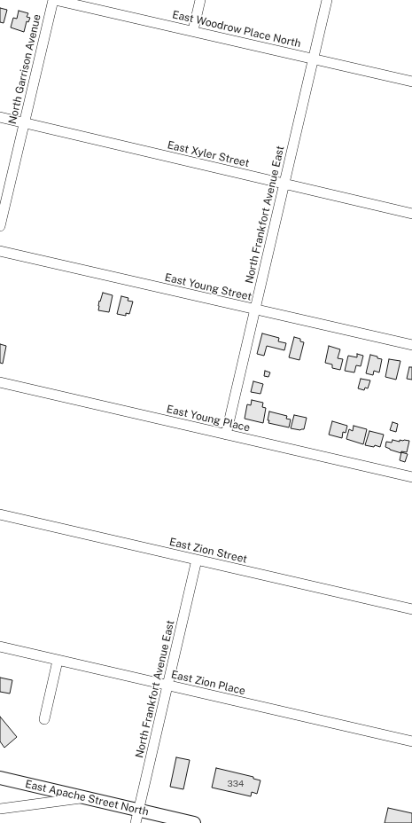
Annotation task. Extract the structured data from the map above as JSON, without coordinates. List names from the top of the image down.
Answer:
{
  "streets": {
    "main road": ["East Apache Street North"],
    "street": [
      "East Woodrow Place North",
      "North Garrison Avenue",
      "East Xyler Street",
      "North Frankfort Avenue East",
      "East Young Street",
      "East Young Place",
      "East Zion Street",
      "East Zion Place"
    ]
  },
  "crossings": [
    ["East Woodrow Place North", "North Garrison Avenue"],
    ["East Woodrow Place North", "North Frankfort Avenue East"],
    ["North Garrison Avenue", "East Xyler Street"],
    ["East Xyler Street", "North Frankfort Avenue East"],
    ["North Frankfort Avenue East", "East Young Street"],
    ["North Frankfort Avenue East", "East Young Place"],
    ["North Frankfort Avenue East", "East Zion Street"],
    ["North Frankfort Avenue East", "East Zion Place"],
    ["North Frankfort Avenue East", "East Apache Street North"]
  ],
  "house_numbers": ["334"]
}
